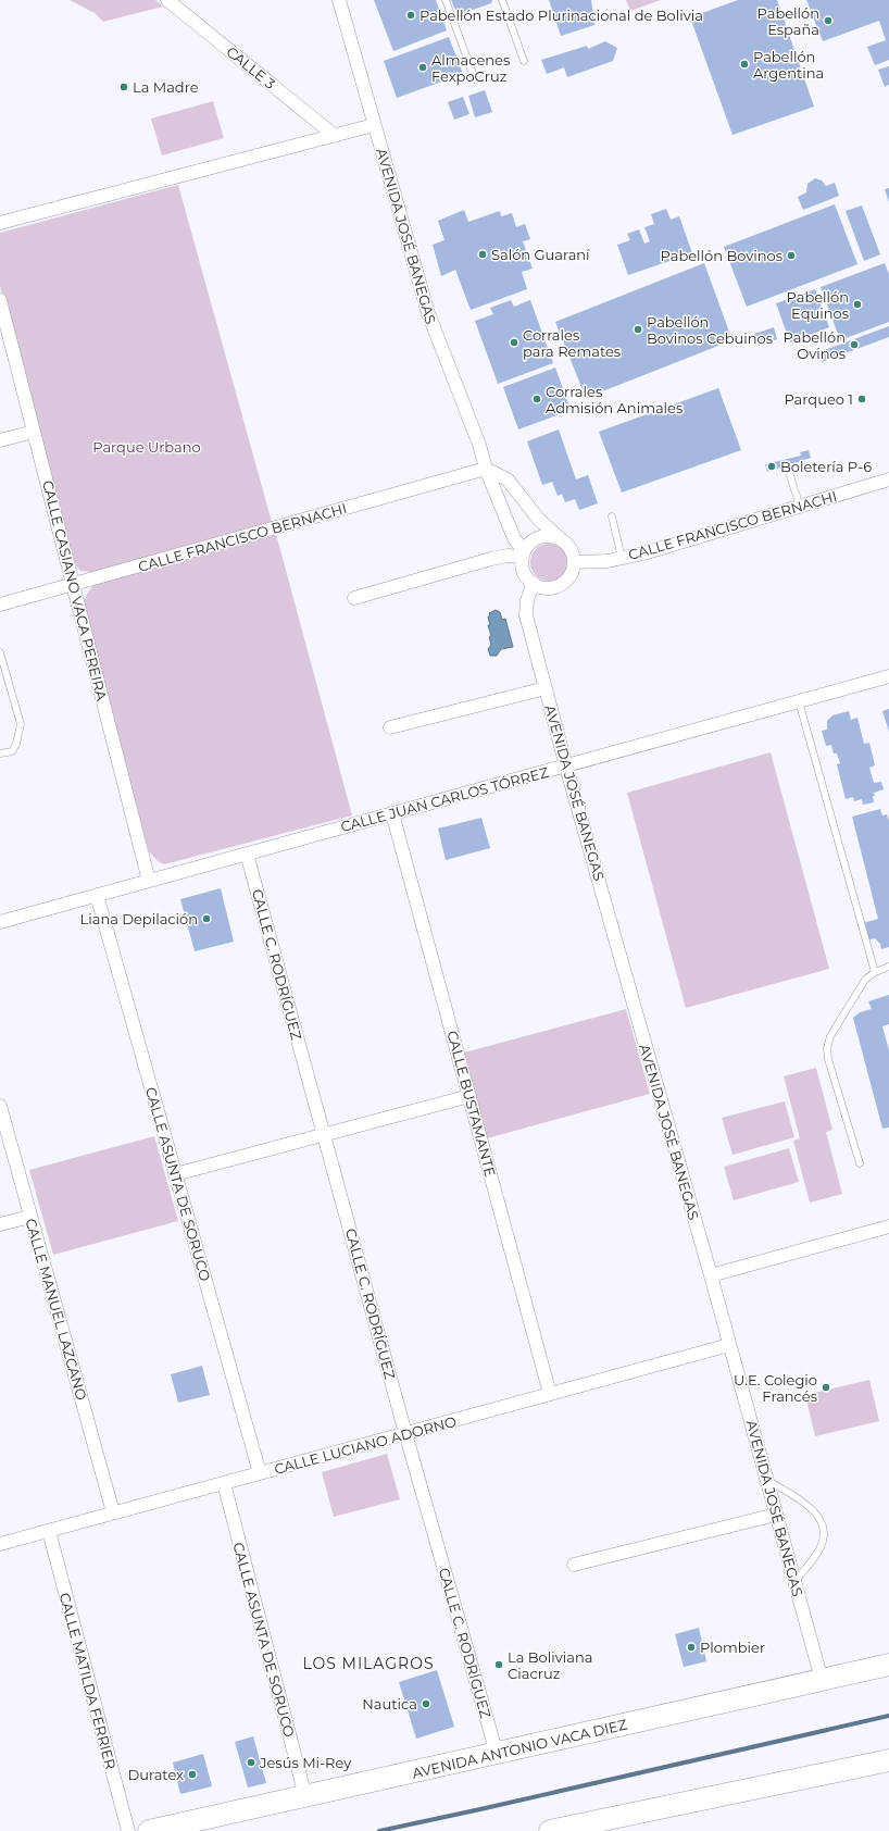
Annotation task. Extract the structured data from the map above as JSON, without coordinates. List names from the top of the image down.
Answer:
{
  "streets": {
    "highway": ["AVENIDA ANTONIO VACA DIEZ"],
    "street": [
      "CALLE 3",
      "AVENIDA JOSÉ BANEGAS",
      "CALLE FRANCISCO BERNACHI",
      "CALLE CASIANO VACA PEREIRA",
      "CALLE JUAN CARLOS TÓRREZ",
      "CALLE C. RODRÍGUEZ",
      "CALLE BUSTAMANTE",
      "CALLE ASUNTA DE SORUCO",
      "CALLE MANUEL LAZCANO",
      "CALLE LUCIANO ADORNO",
      "CALLE MATILDA FERRIER"
    ]
  },
  "crossings": [
    ["AVENIDA JOSÉ BANEGAS", "CALLE FRANCISCO BERNACHI"],
    ["AVENIDA JOSÉ BANEGAS", "CALLE JUAN CARLOS TÓRREZ"],
    ["AVENIDA JOSÉ BANEGAS", "CALLE LUCIANO ADORNO"],
    ["AVENIDA JOSÉ BANEGAS", "AVENIDA ANTONIO VACA DIEZ"],
    ["CALLE FRANCISCO BERNACHI", "CALLE CASIANO VACA PEREIRA"],
    ["CALLE CASIANO VACA PEREIRA", "CALLE JUAN CARLOS TÓRREZ"],
    ["CALLE JUAN CARLOS TÓRREZ", "CALLE C. RODRÍGUEZ"],
    ["CALLE JUAN CARLOS TÓRREZ", "CALLE BUSTAMANTE"],
    ["CALLE JUAN CARLOS TÓRREZ", "CALLE ASUNTA DE SORUCO"],
    ["CALLE C. RODRÍGUEZ", "CALLE LUCIANO ADORNO"],
    ["CALLE C. RODRÍGUEZ", "AVENIDA ANTONIO VACA DIEZ"],
    ["CALLE BUSTAMANTE", "CALLE LUCIANO ADORNO"],
    ["CALLE ASUNTA DE SORUCO", "CALLE LUCIANO ADORNO"],
    ["CALLE ASUNTA DE SORUCO", "AVENIDA ANTONIO VACA DIEZ"],
    ["CALLE MANUEL LAZCANO", "CALLE LUCIANO ADORNO"],
    ["CALLE LUCIANO ADORNO", "CALLE MATILDA FERRIER"]
  ],
  "districts": ["LOS MILAGROS"],
  "parks": ["Parque Urbano"],
  "places": [
    "Pabellón Estado Plurinacional de Bolivia",
    "Pabellón España",
    "Pabellón Argentina",
    "Almacenes FexpoCruz",
    "La Madre",
    "Salón Guaraní",
    "Pabellón Bovinos",
    "Pabellón Equinos",
    "Pabellón Bovinos Cebuinos",
    "Corrales para Remates",
    "Pabellón Ovinos",
    "Corrales Admisión Animales",
    "Parqueo 1",
    "Boletería P-6",
    "Liana Depilación",
    "U.E. Colegio Francés",
    "Plombier",
    "La Boliviana Ciacruz",
    "Nautica",
    "Jesús Mi-Rey",
    "Duratex"
  ]
}
